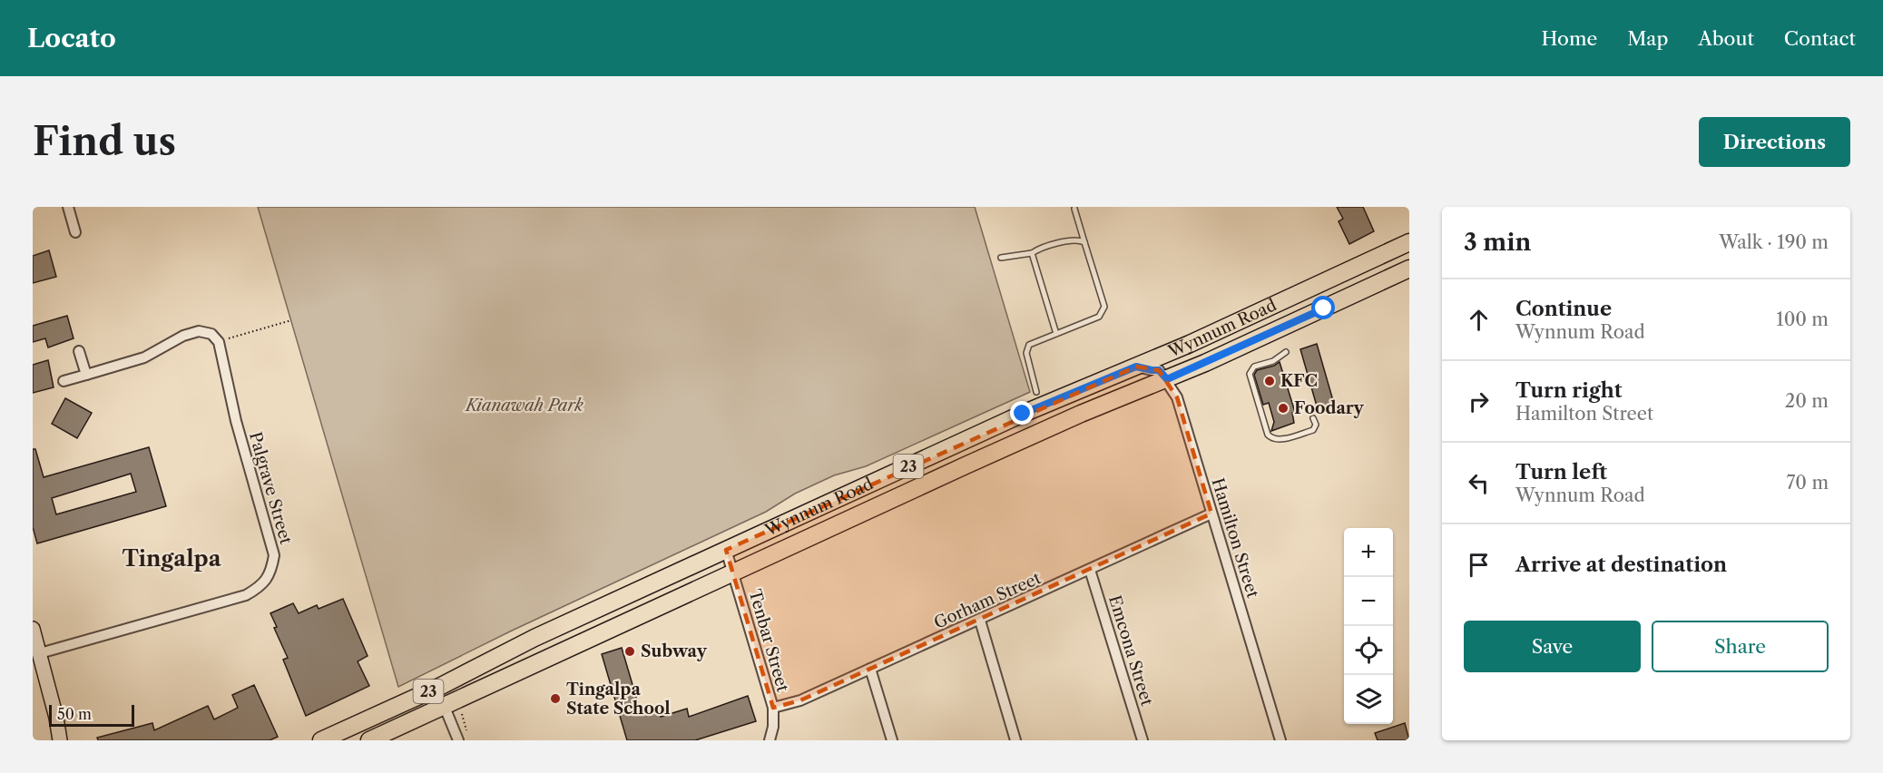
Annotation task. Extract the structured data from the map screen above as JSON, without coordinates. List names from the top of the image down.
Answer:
{
  "streets": {
    "main road": ["Wynnum Road", "23"],
    "street": [
      "Palgrave Street",
      "Hamilton Street",
      "Gorham Street",
      "Tenbar Street",
      "Emcona Street"
    ]
  },
  "crossings": [
    ["Wynnum Road", "Hamilton Street"],
    ["Wynnum Road", "Tenbar Street"],
    ["Hamilton Street", "Gorham Street"],
    ["Gorham Street", "Tenbar Street"],
    ["Gorham Street", "Emcona Street"]
  ],
  "districts": ["Tingalpa"],
  "parks": ["Kianawah Park"],
  "places": [
    "KFC",
    "Foodary",
    "Subway",
    "Tingalpa State School"
  ],
  "scale_bar": "50 m",
  "page": {
    "header": "Locato",
    "nav": [
      "Home",
      "Map",
      "About",
      "Contact"
    ],
    "buttons": [
      "Directions",
      ["Save", "Share"]
    ],
    "title": "Find us",
    "heading": ["3 min", "Walk · 190 m"],
    "list": [
      ["Continue", "Wynnum Road", "100 m"],
      ["Turn right", "Hamilton Street", "20 m"],
      ["Turn left", "Wynnum Road", "70 m"],
      "Arrive at destination"
    ],
    "map_buttons": ["+", "−"],
    "scale": "50 m"
  }
}
